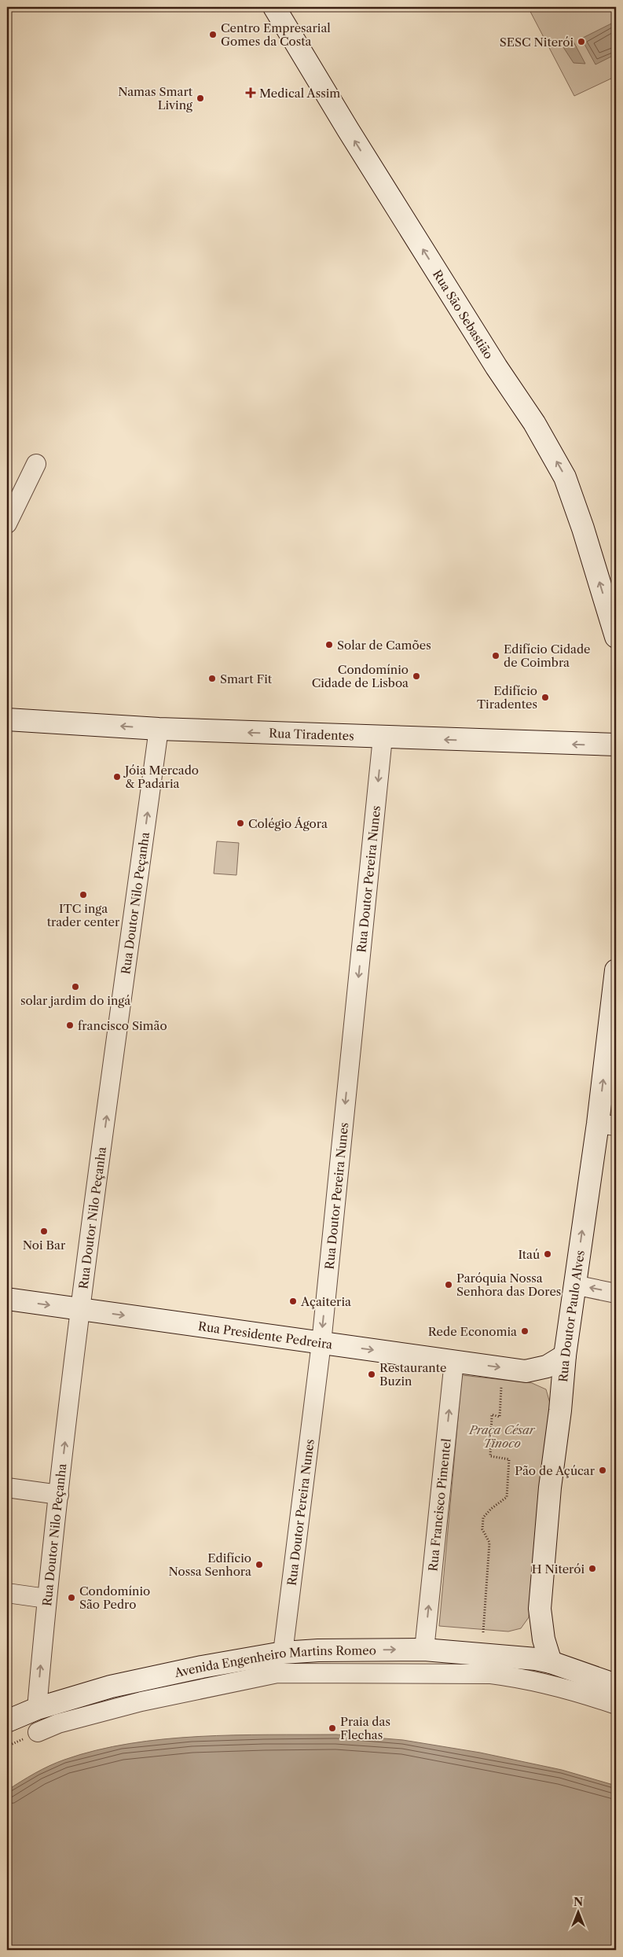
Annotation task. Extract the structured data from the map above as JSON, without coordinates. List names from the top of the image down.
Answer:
{
  "streets": {
    "main road": [
      "Rua São Sebastião",
      "Rua Tiradentes",
      "Rua Doutor Paulo Alves",
      "Rua Presidente Pedreira",
      "Avenida Engenheiro Martins Romeo"
    ],
    "street": ["Rua Doutor Pereira Nunes", "Rua Doutor Nilo Peçanha", "Rua Francisco Pimentel"]
  },
  "crossings": [
    ["Rua Tiradentes", "Rua Doutor Pereira Nunes"],
    ["Rua Tiradentes", "Rua Doutor Nilo Peçanha"],
    ["Rua Doutor Pereira Nunes", "Rua Presidente Pedreira"],
    ["Rua Doutor Pereira Nunes", "Avenida Engenheiro Martins Romeo"],
    ["Rua Doutor Nilo Peçanha", "Rua Presidente Pedreira"],
    ["Rua Doutor Nilo Peçanha", "Avenida Engenheiro Martins Romeo"],
    ["Rua Doutor Paulo Alves", "Rua Presidente Pedreira"],
    ["Rua Doutor Paulo Alves", "Avenida Engenheiro Martins Romeo"],
    ["Rua Presidente Pedreira", "Rua Francisco Pimentel"],
    ["Rua Francisco Pimentel", "Avenida Engenheiro Martins Romeo"]
  ],
  "one_way": [
    "Rua São Sebastião",
    "Rua Tiradentes",
    "Rua Doutor Pereira Nunes",
    "Rua Doutor Nilo Peçanha",
    "Rua Doutor Paulo Alves",
    "Rua Presidente Pedreira",
    "Rua Francisco Pimentel"
  ],
  "parks": ["Praça César Tinoco"],
  "places": {
    "other": [
      "Centro Empresarial Gomes da Costa",
      "SESC Niterói",
      "Namas Smart Living",
      "Solar de Camões",
      "Edifício Cidade de Coimbra",
      "Condomínio Cidade de Lisboa",
      "Smart Fit",
      "Edifício Tiradentes",
      "Jóia Mercado & Padaria",
      "Colégio Ágora",
      "ITC inga trader center",
      "solar jardim do ingá",
      "francisco Simão",
      "Noi Bar",
      "Itaú",
      "Paróquia Nossa Senhora das Dores",
      "Açaiteria",
      "Rede Economia",
      "Restaurante Buzin",
      "Pão de Açúcar",
      "Edifício Nossa Senhora",
      "H Niterói",
      "Condomínio São Pedro",
      "Praia das Flechas"
    ],
    "health": ["Medical Assim"]
  },
  "north": "top"
}
